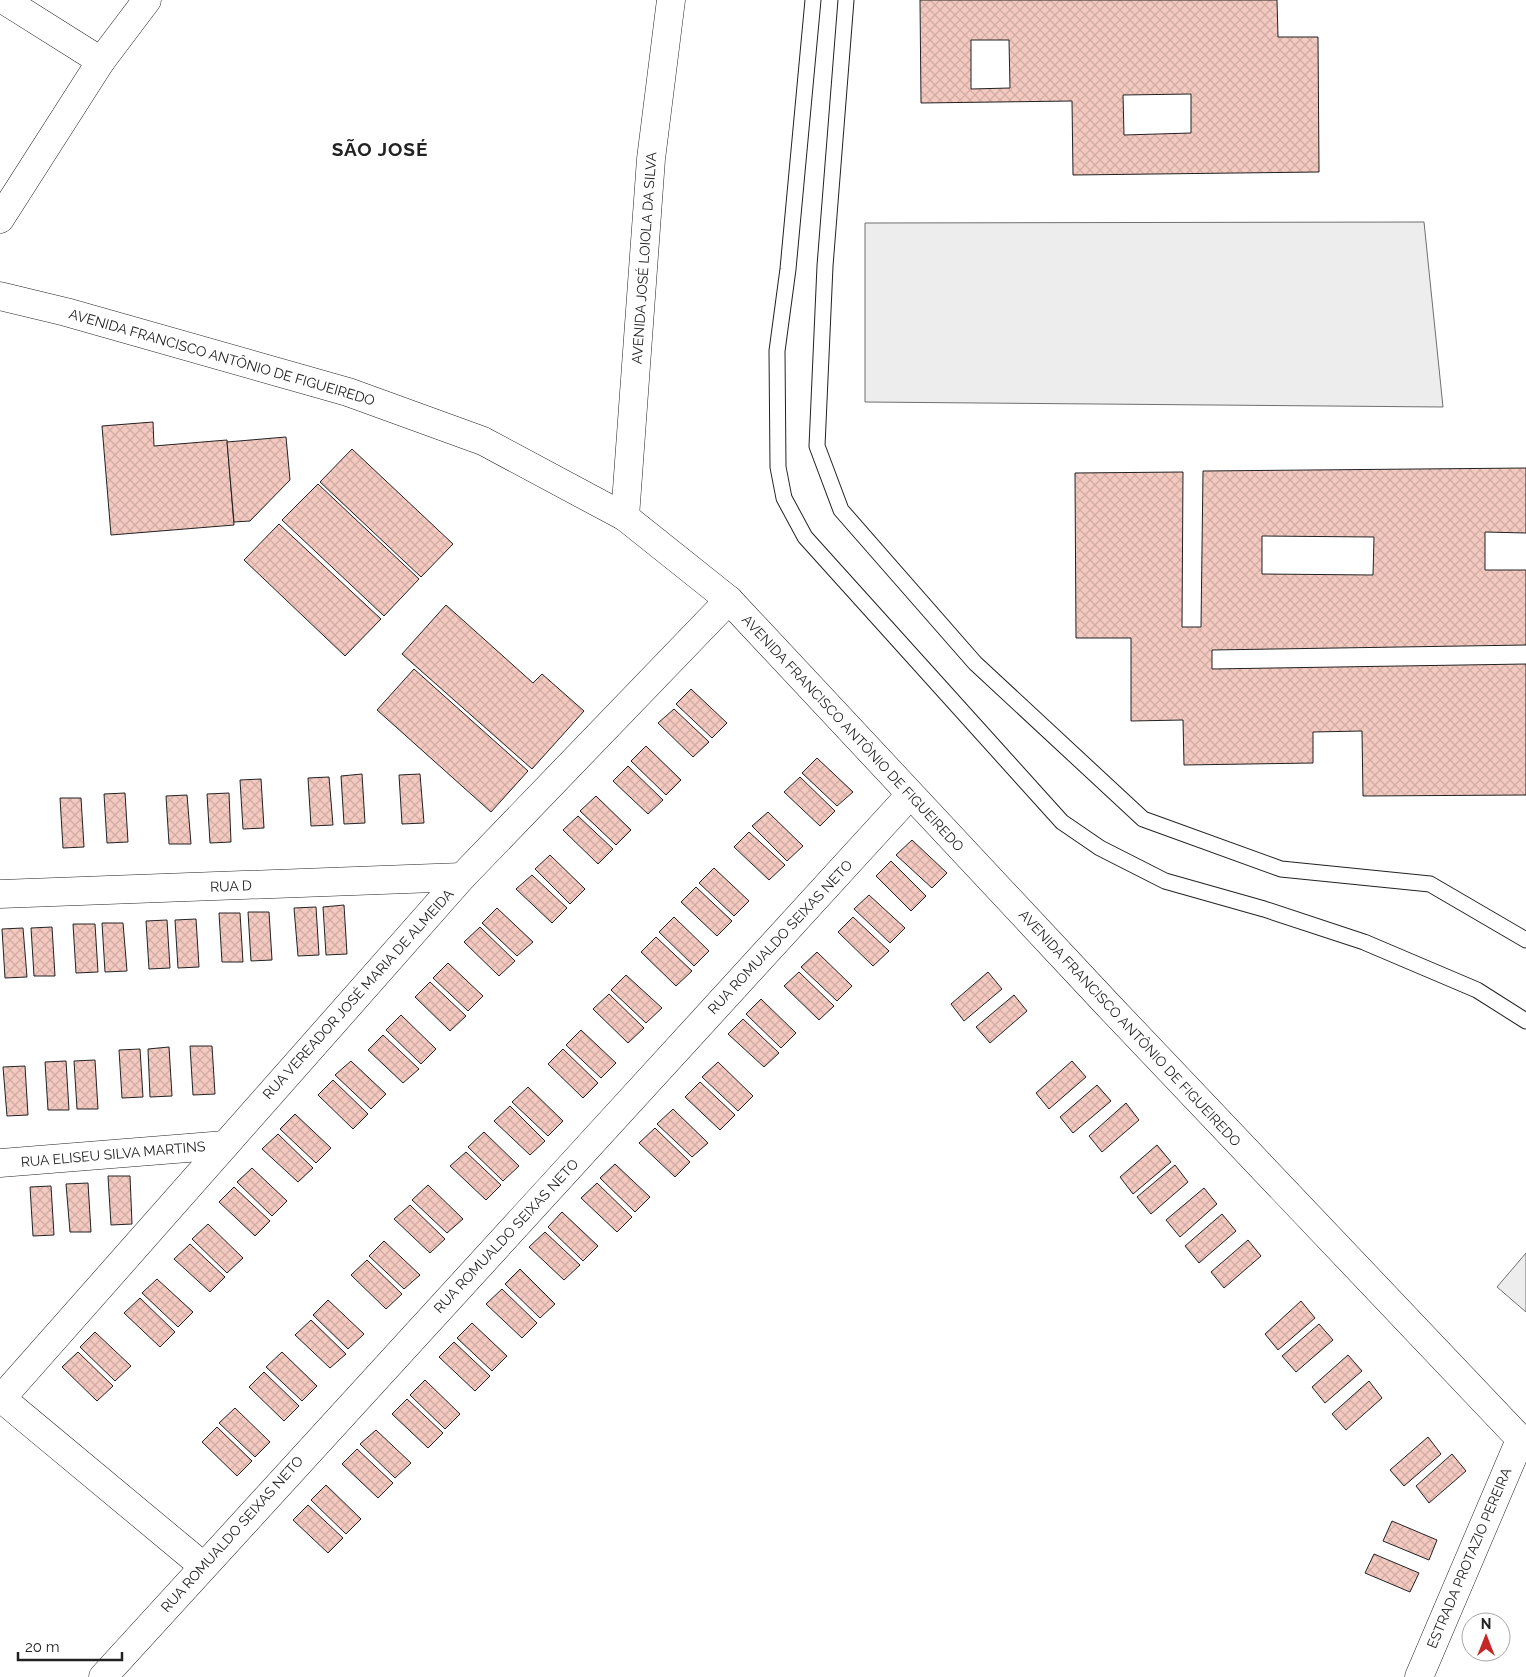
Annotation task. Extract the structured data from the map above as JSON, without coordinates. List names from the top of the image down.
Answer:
{
  "streets": {
    "street": [
      "AVENIDA JOSÉ LOIOLA DA SILVA",
      "AVENIDA FRANCISCO ANTÔNIO DE FIGUEIREDO",
      "RUA D",
      "RUA ROMUALDO SEIXAS NETO",
      "RUA VEREADOR JOSÉ MARIA DE ALMEIDA",
      "RUA ELISEU SILVA MARTINS",
      "ESTRADA PROTAZIO PEREIRA"
    ]
  },
  "crossings": [
    ["AVENIDA JOSÉ LOIOLA DA SILVA", "AVENIDA FRANCISCO ANTÔNIO DE FIGUEIREDO"],
    ["AVENIDA FRANCISCO ANTÔNIO DE FIGUEIREDO", "RUA ROMUALDO SEIXAS NETO"],
    ["AVENIDA FRANCISCO ANTÔNIO DE FIGUEIREDO", "RUA VEREADOR JOSÉ MARIA DE ALMEIDA"],
    ["AVENIDA FRANCISCO ANTÔNIO DE FIGUEIREDO", "ESTRADA PROTAZIO PEREIRA"],
    ["RUA D", "RUA VEREADOR JOSÉ MARIA DE ALMEIDA"],
    ["RUA VEREADOR JOSÉ MARIA DE ALMEIDA", "RUA ELISEU SILVA MARTINS"]
  ],
  "districts": ["SÃO JOSÉ"],
  "scale_bar": "20 m",
  "north": "top"
}
